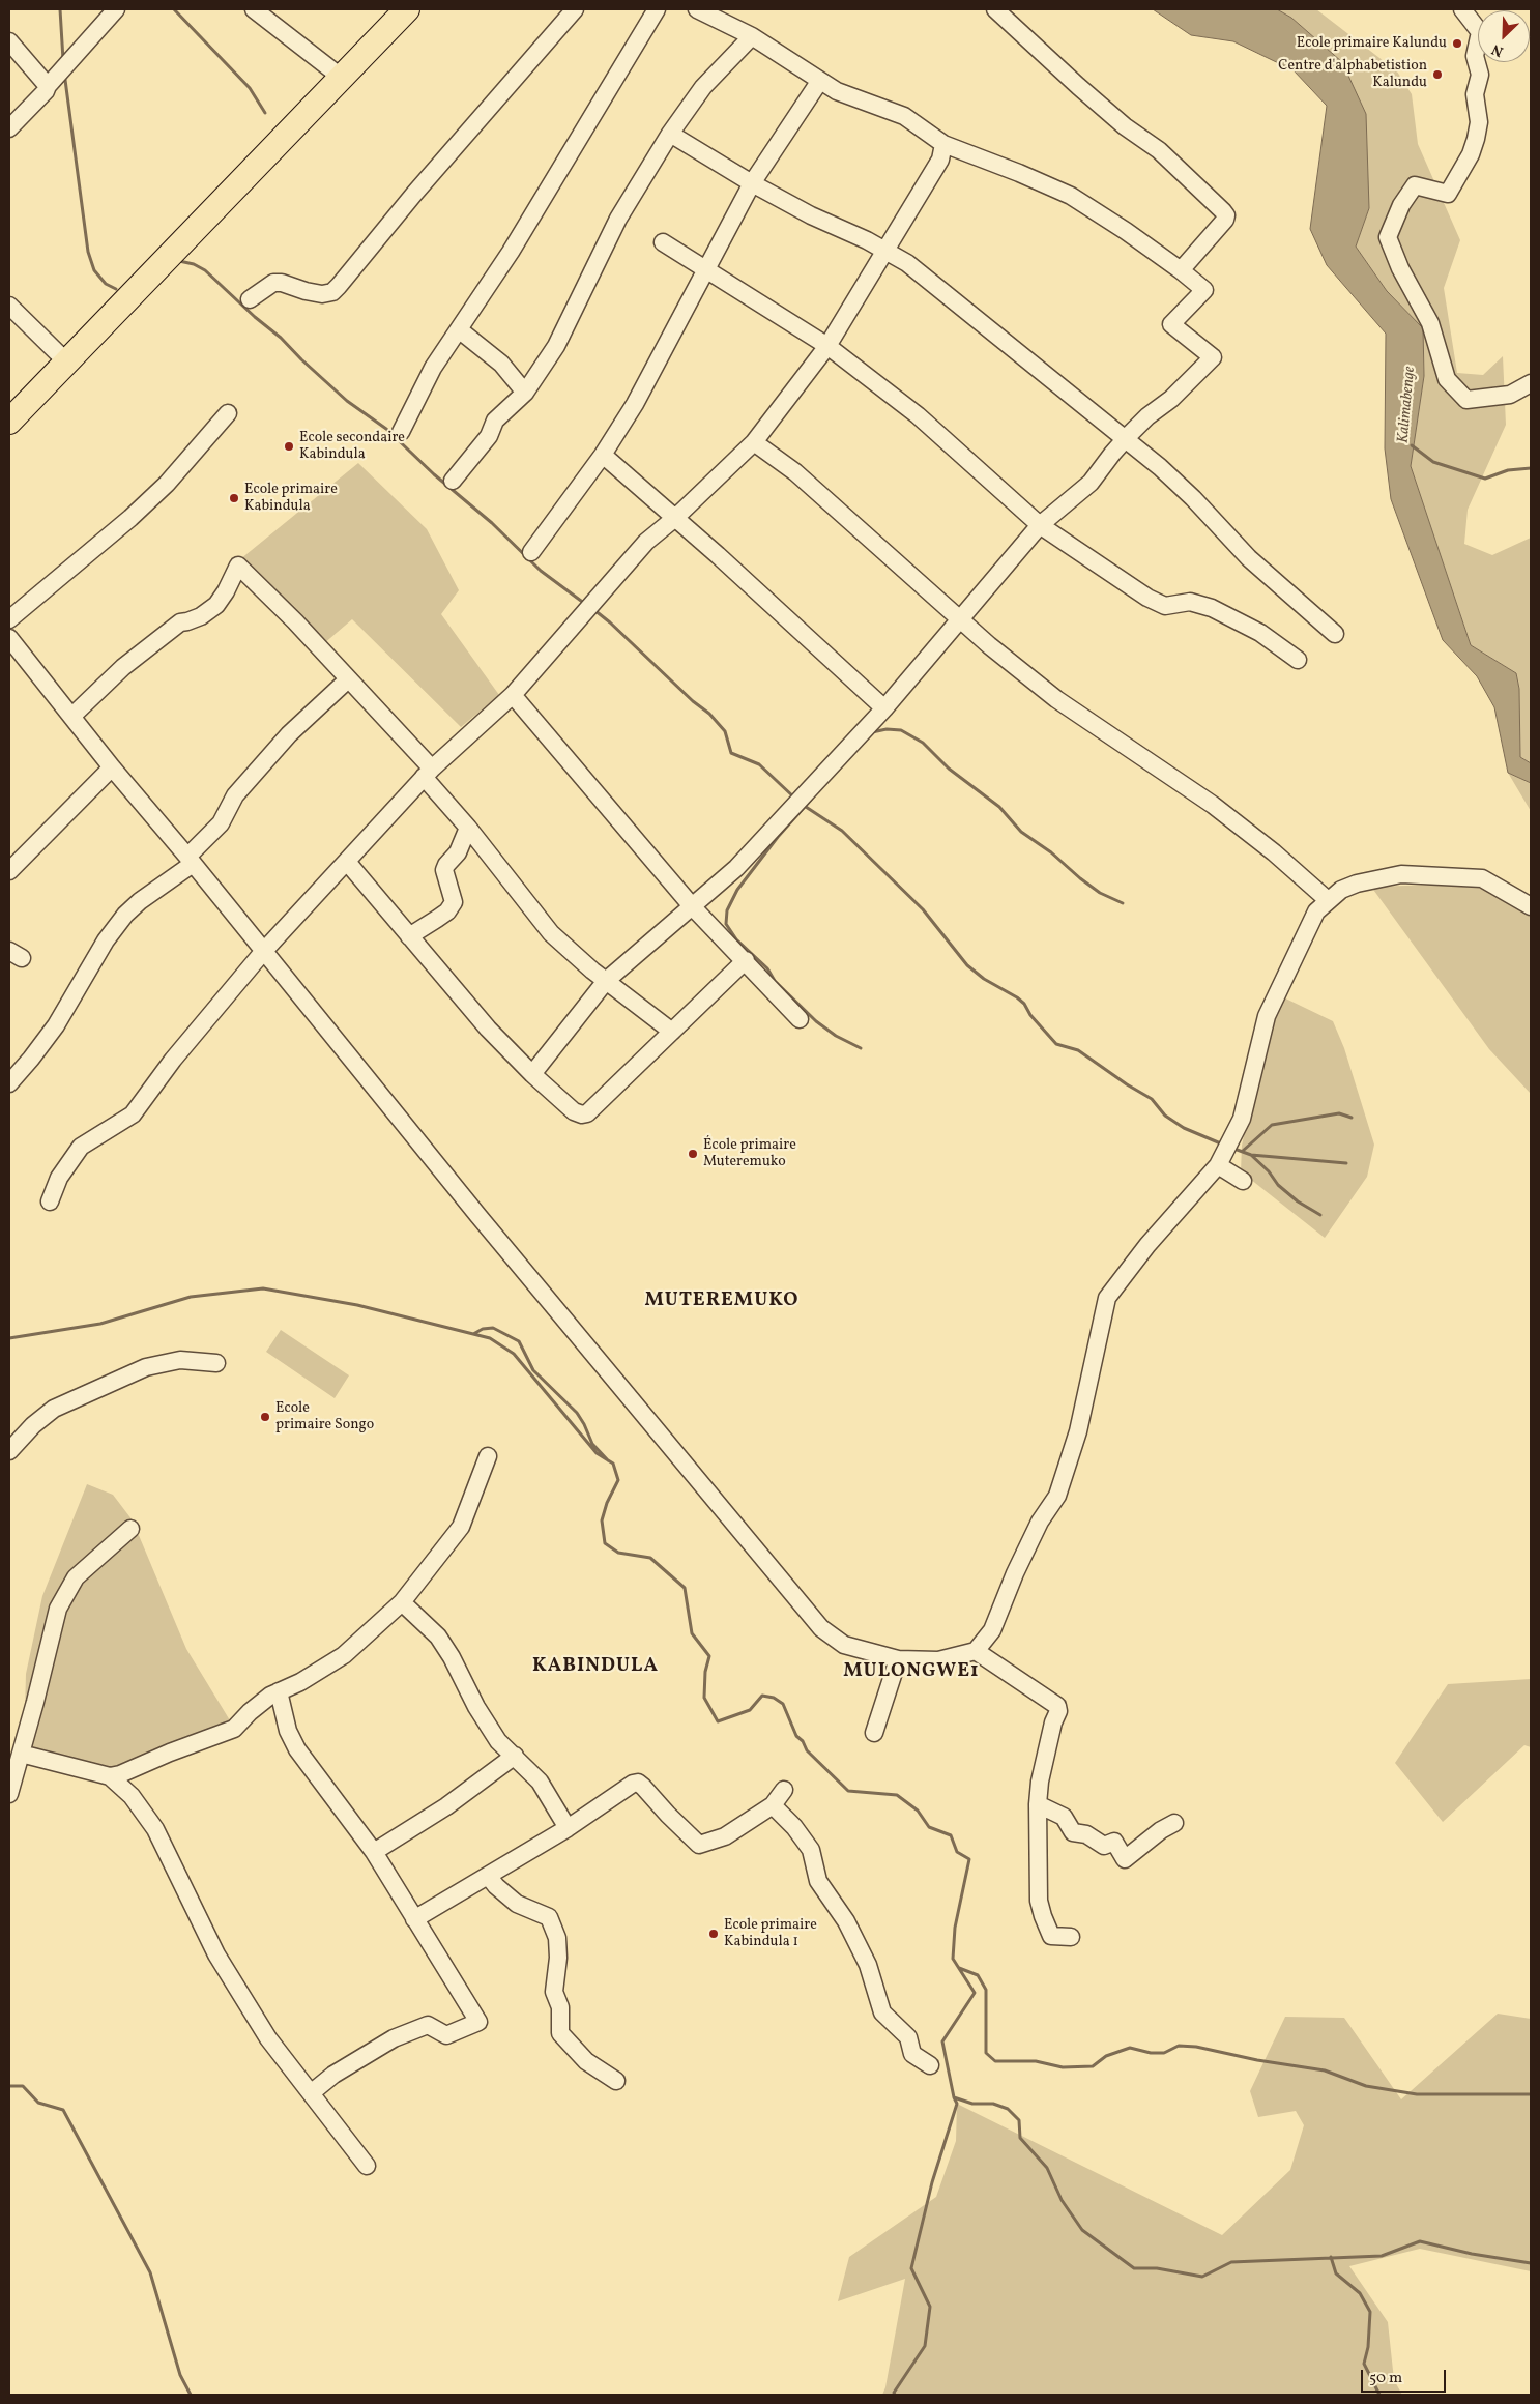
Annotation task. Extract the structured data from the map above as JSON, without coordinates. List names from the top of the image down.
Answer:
{
  "districts": ["MUTEREMUKO", "KABINDULA", "MULONGWE1"],
  "water": ["Kalimabenge"],
  "places": [
    "Ecole primaire Kalundu",
    "Centre d'alphabetistion Kalundu",
    "Ecole secondaire Kabindula",
    "Ecole primaire Kabindula",
    "École primaire Muteremuko",
    "Ecole primaire Songo",
    "Ecole primaire Kabindula 1"
  ],
  "scale_bar": "50 m",
  "north": "bottom left"
}
